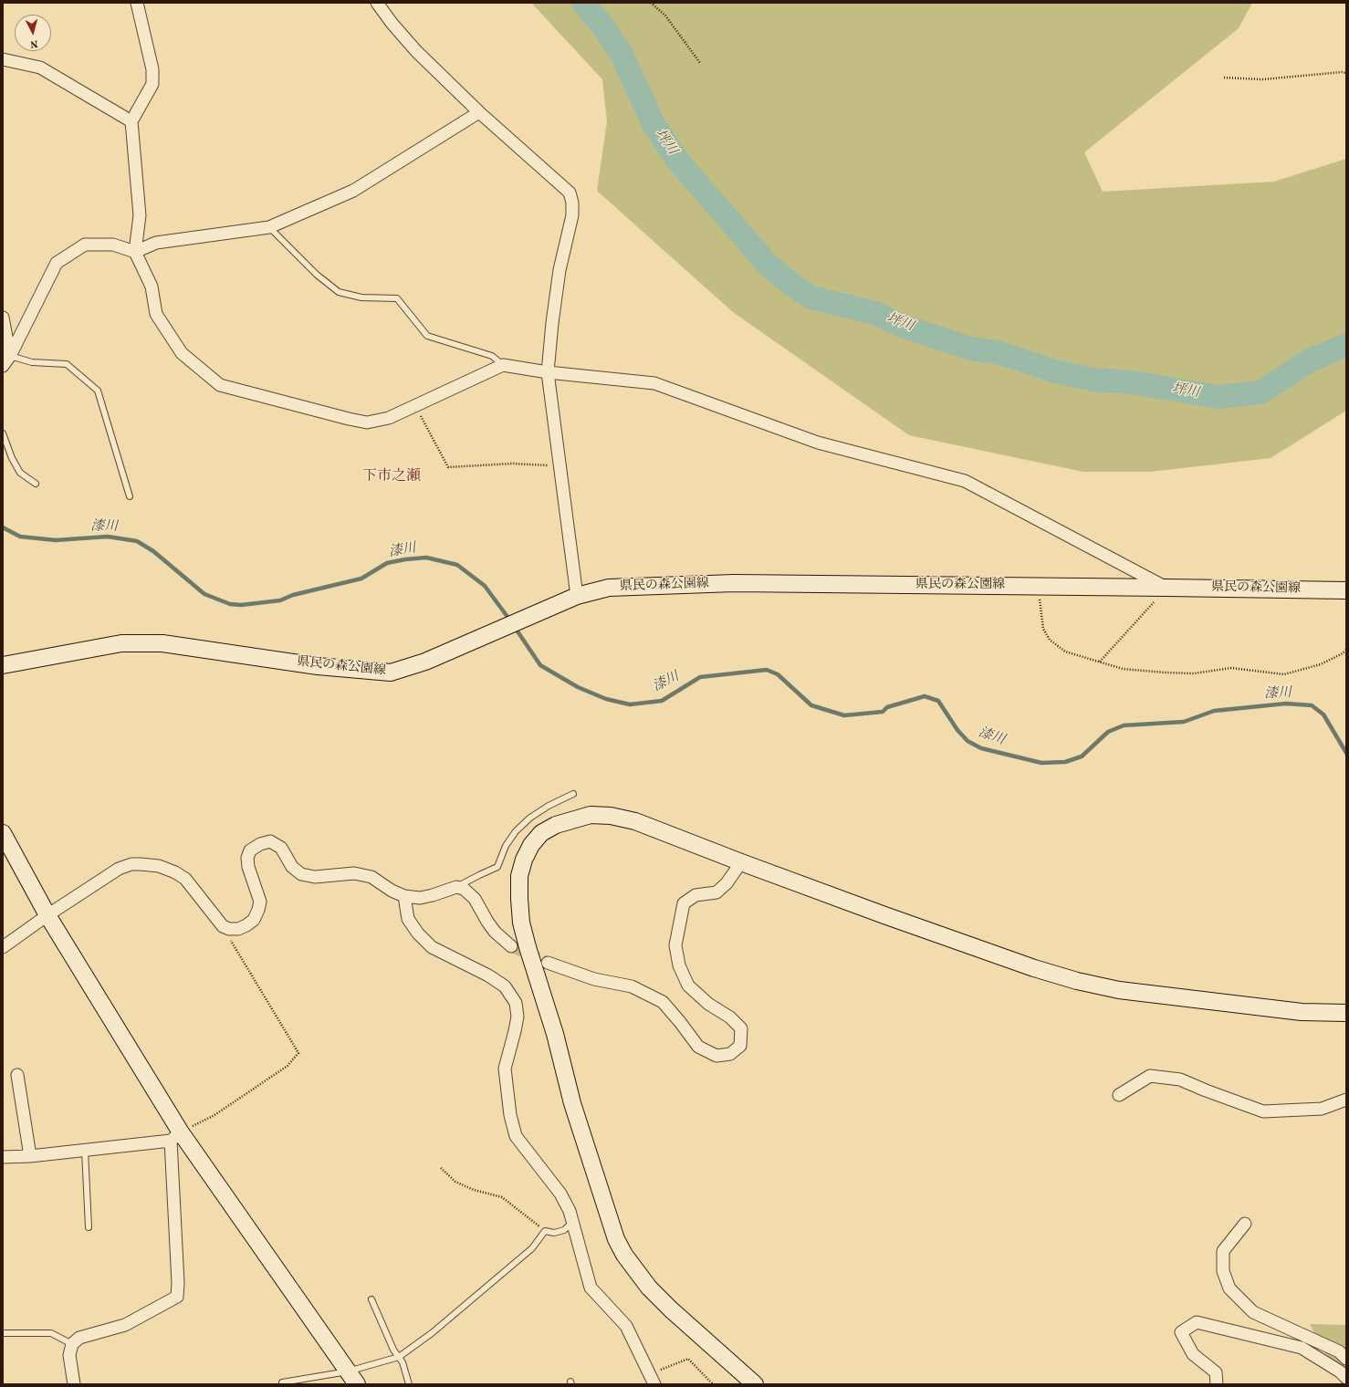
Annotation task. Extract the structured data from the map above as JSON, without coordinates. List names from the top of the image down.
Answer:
{
  "streets": {
    "street": ["県民の森公園線"]
  },
  "districts": ["下市之瀬"],
  "water": ["坪川", "漆川"],
  "north": "bottom"
}
